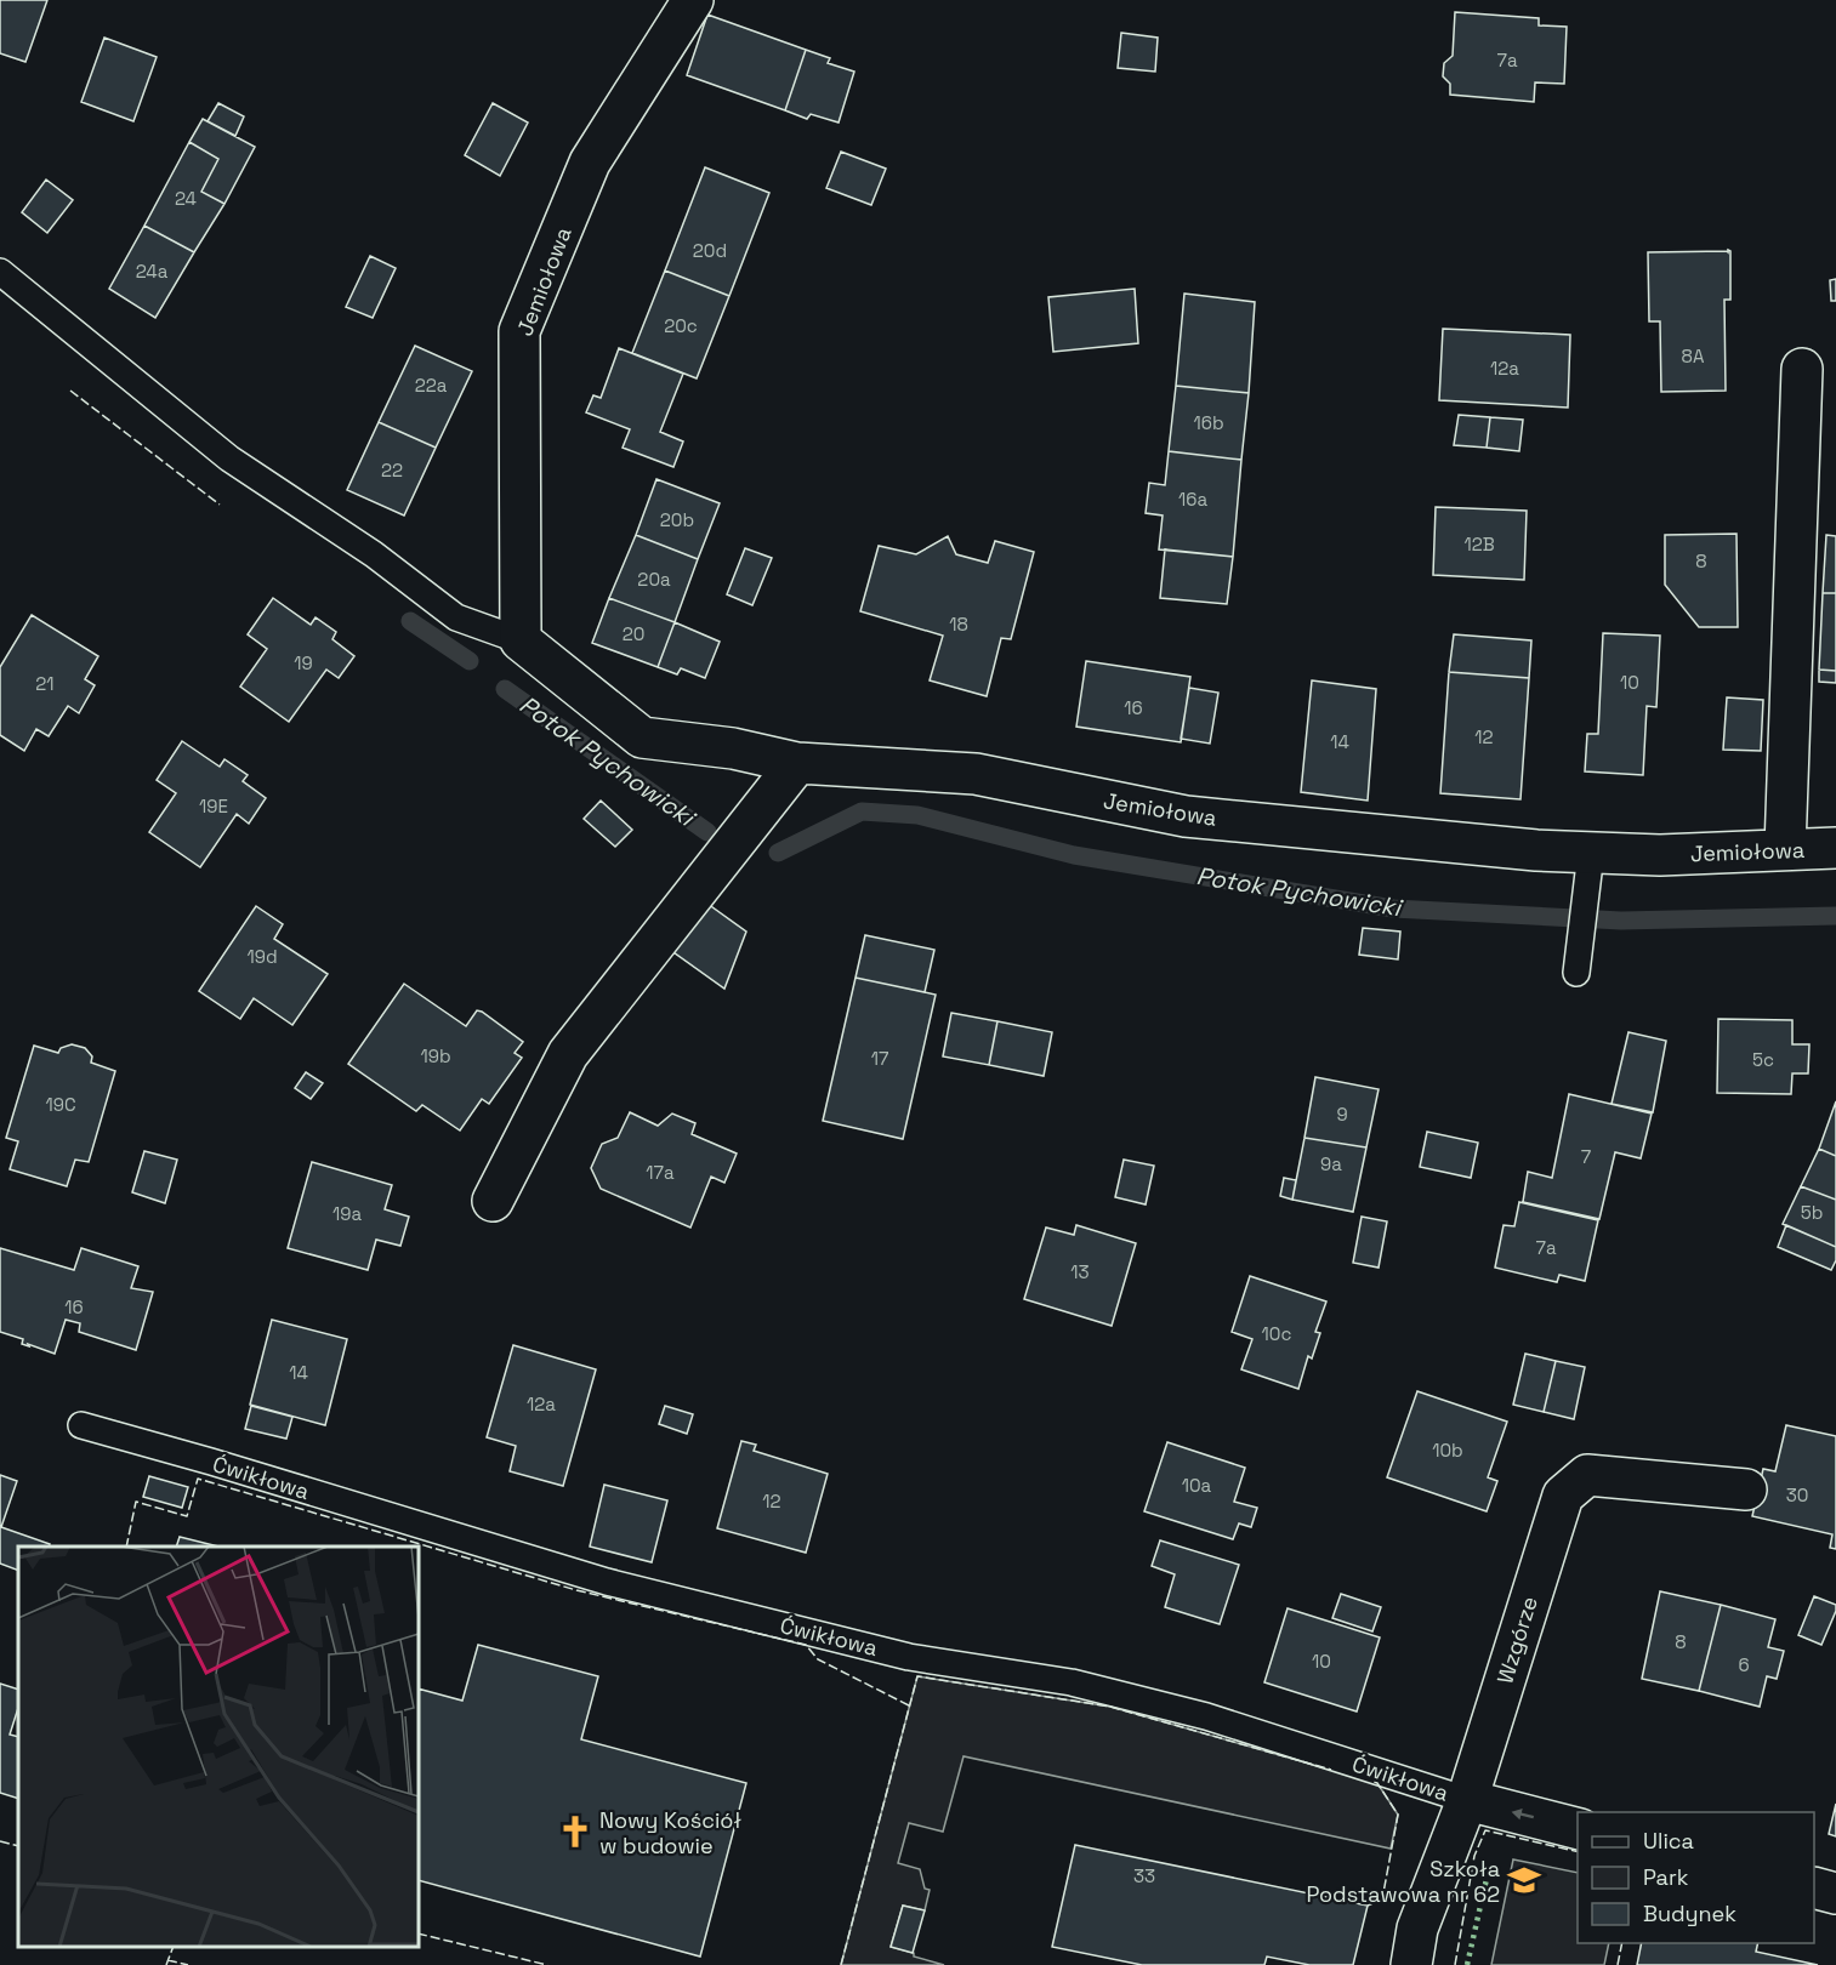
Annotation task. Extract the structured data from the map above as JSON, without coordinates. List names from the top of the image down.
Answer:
{
  "streets": {
    "street": ["Jemiołowa", "Ćwikłowa", "Wzgórze"]
  },
  "crossings": [
    ["Ćwikłowa", "Wzgórze"]
  ],
  "water": ["Potok Pychowicki"],
  "places": {
    "church": ["Nowy Kościół w budowie"],
    "school or university": ["Szkoła Podstawowa nr 62"]
  },
  "house_numbers": [
    "7a",
    "24",
    "20d",
    "24a",
    "20c",
    "8A",
    "12a",
    "22a",
    "16b",
    "22",
    "16a",
    "20b",
    "12B",
    "8",
    "20a",
    "18",
    "20",
    "19",
    "10",
    "21",
    "16",
    "12",
    "14",
    "19E",
    "19d",
    "19b",
    "17",
    "5c",
    "19C",
    "9",
    "7",
    "9a",
    "17a",
    "5b",
    "19a",
    "7a",
    "13",
    "16",
    "10c",
    "14",
    "12a",
    "10b",
    "10a",
    "30",
    "12",
    "8",
    "10",
    "6",
    "33"
  ],
  "legend": ["Ulica", "Park", "Budynek"]
}
